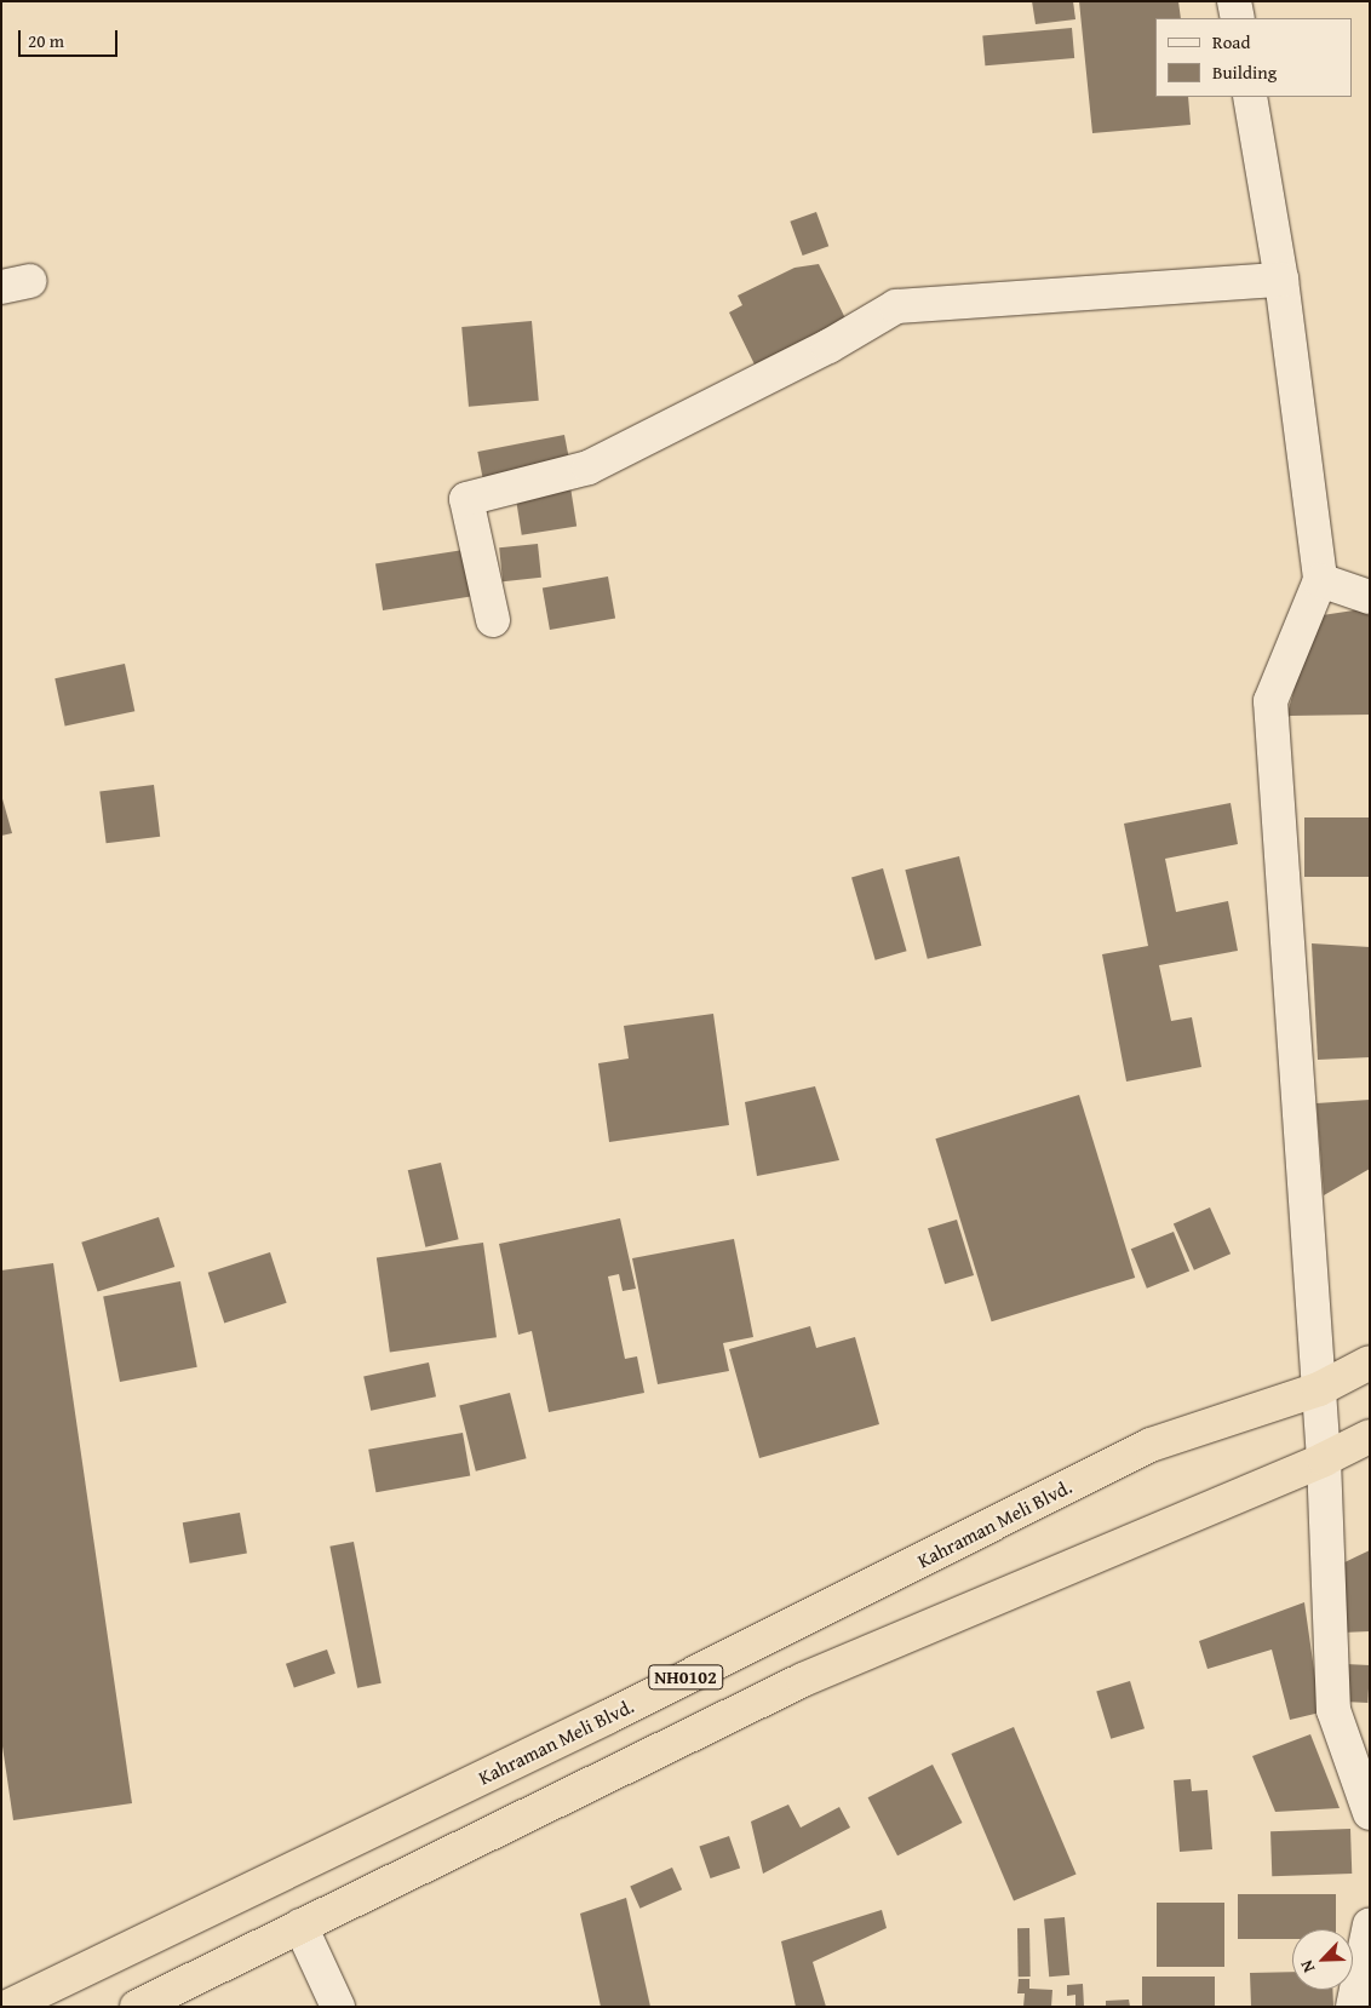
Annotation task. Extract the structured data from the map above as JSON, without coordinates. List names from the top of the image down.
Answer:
{
  "streets": {
    "highway": ["Kahraman Meli Blvd.", "NH0102"]
  },
  "legend": ["Road", "Building"],
  "scale_bar": "20 m",
  "north": "bottom left"
}
